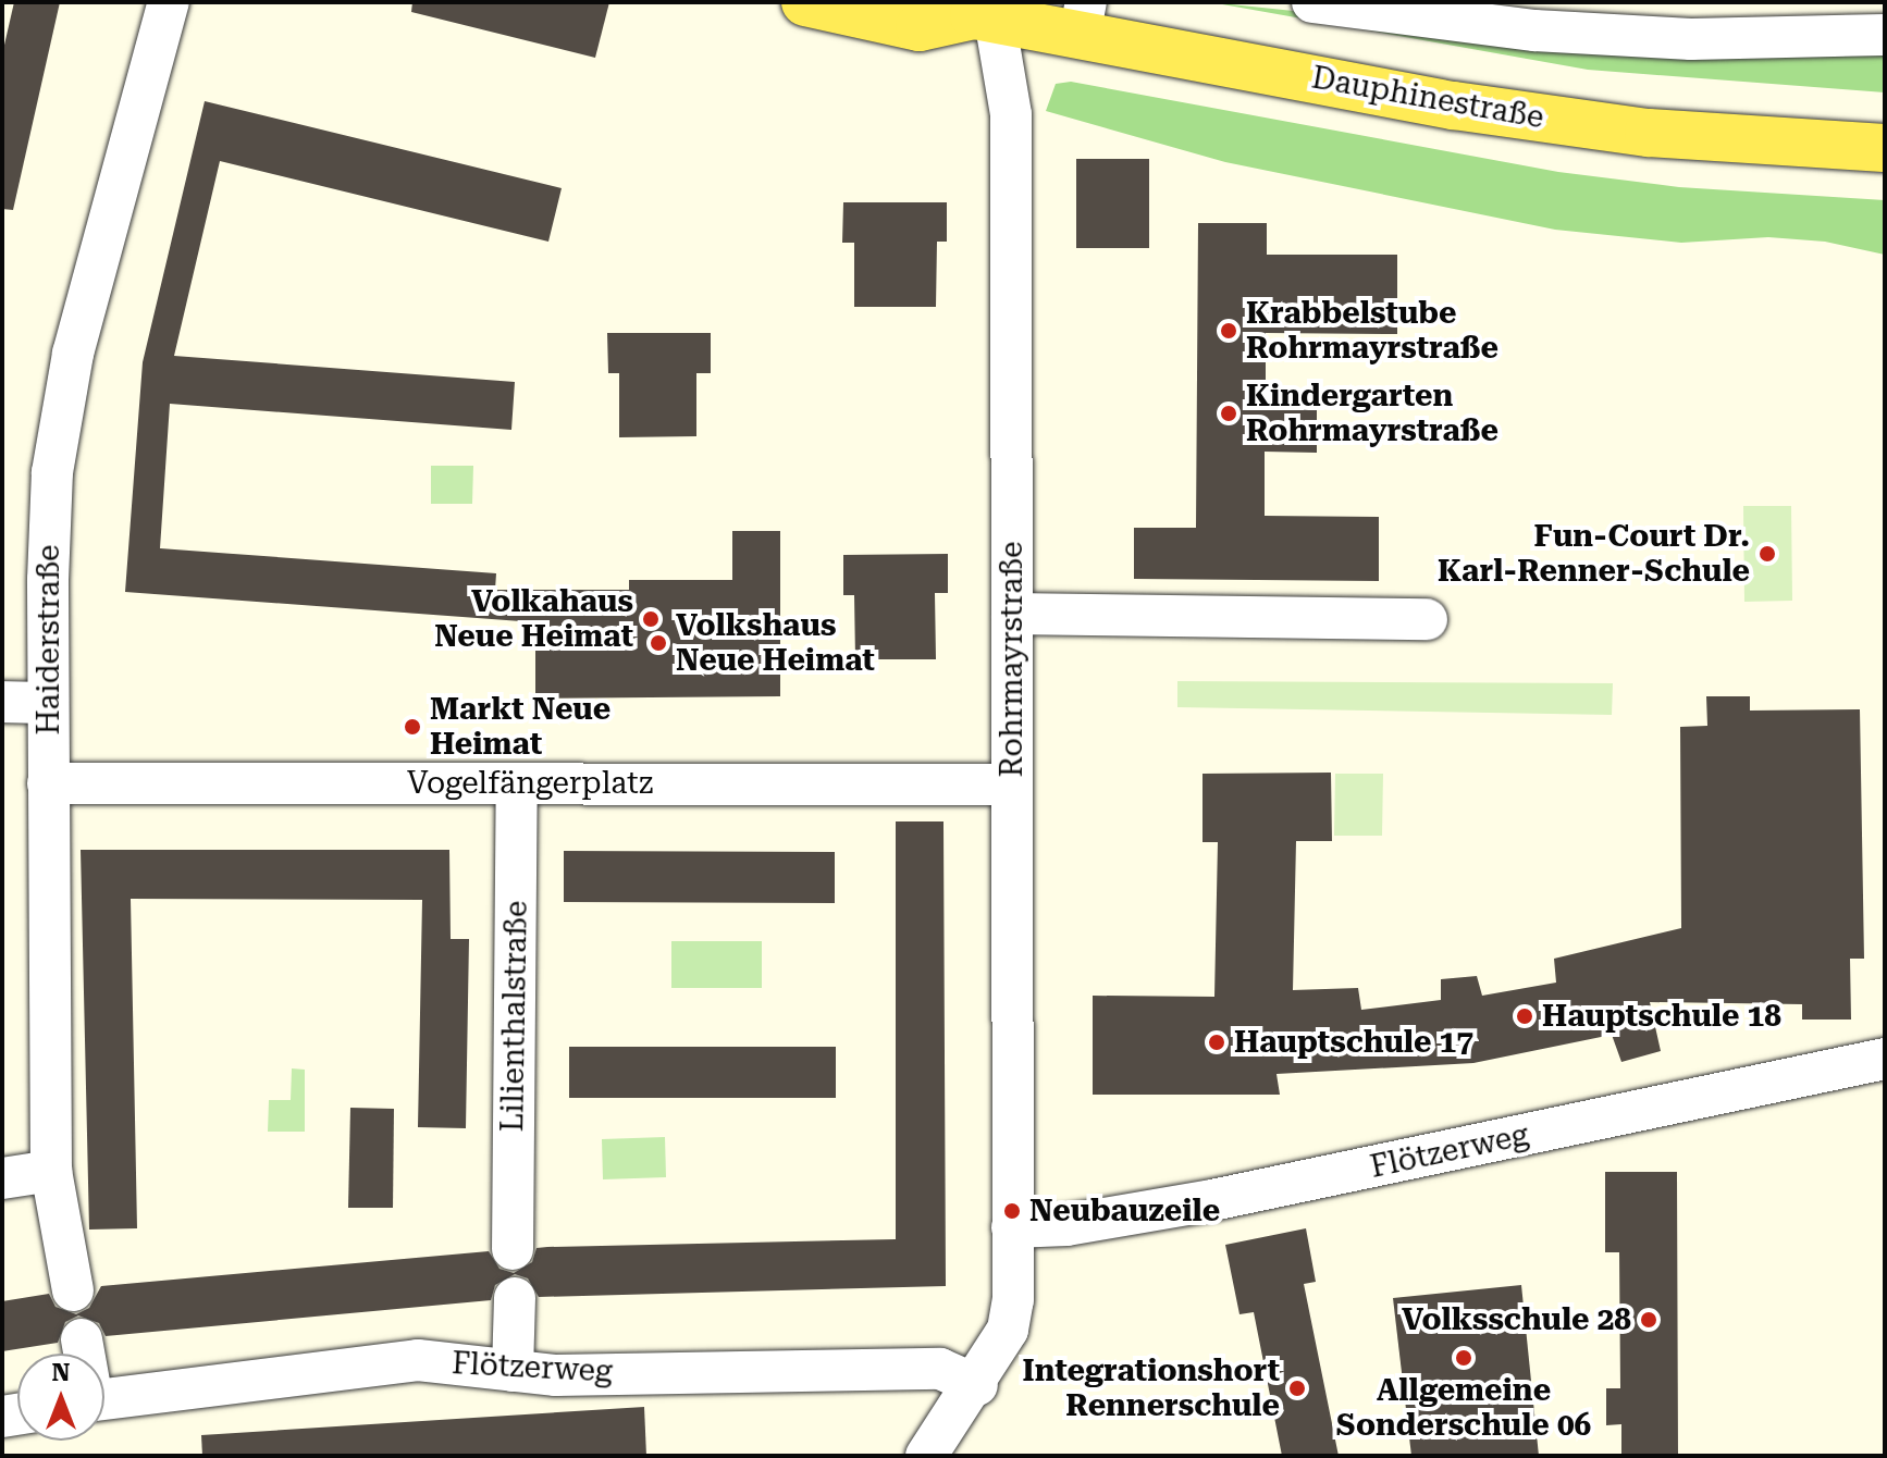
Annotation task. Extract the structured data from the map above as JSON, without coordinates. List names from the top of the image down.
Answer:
{
  "streets": {
    "main road": ["Dauphinestraße"],
    "street": [
      "Haiderstraße",
      "Rohrmayrstraße",
      "Vogelfängerplatz",
      "Lilienthalstraße",
      "Flötzerweg"
    ]
  },
  "crossings": [
    ["Dauphinestraße", "Rohrmayrstraße"],
    ["Haiderstraße", "Vogelfängerplatz"],
    ["Rohrmayrstraße", "Vogelfängerplatz"],
    ["Rohrmayrstraße", "Flötzerweg"],
    ["Vogelfängerplatz", "Lilienthalstraße"]
  ],
  "places": [
    "Krabbelstube Rohrmayrstraße",
    "Kindergarten Rohrmayrstraße",
    "Fun-Court Dr. Karl-Renner-Schule",
    "Volkahaus Neue Heimat",
    "Volkshaus Neue Heimat",
    "Markt Neue Heimat",
    "Hauptschule 18",
    "Hauptschule 17",
    "Neubauzeile",
    "Volksschule 28",
    "Allgemeine Sonderschule 06",
    "Integrationshort Rennerschule"
  ],
  "north": "top"
}
